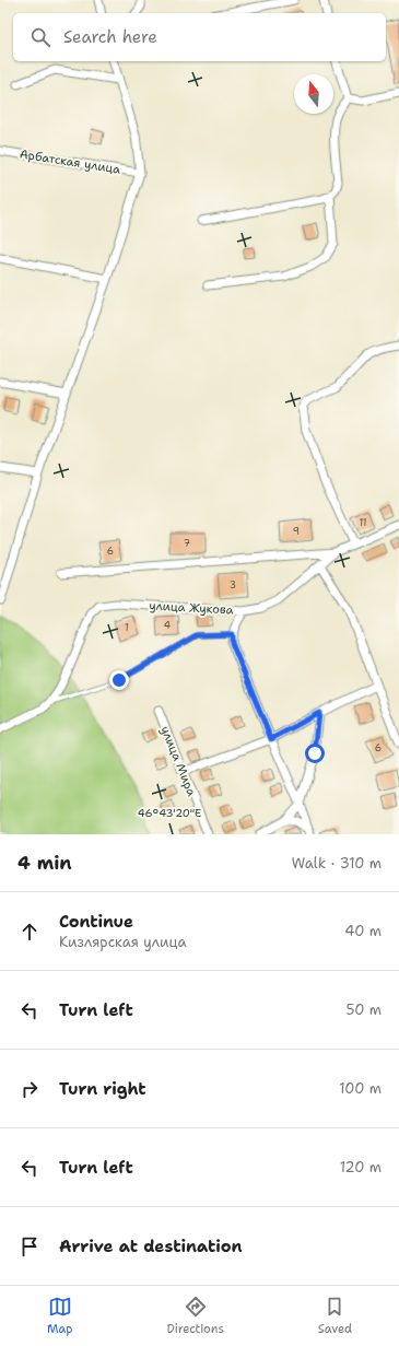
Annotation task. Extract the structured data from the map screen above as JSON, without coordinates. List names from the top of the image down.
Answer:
{
  "streets": {
    "street": ["Арбатская улица", "улица Жукова", "улица Мира"]
  },
  "house_numbers": [
    "11",
    "9",
    "7",
    "6",
    "3",
    "4",
    "1",
    "6"
  ],
  "north": "top",
  "page": {
    "search": "Search here",
    "heading": ["4 min", "Walk · 310 m"],
    "list": [
      ["Continue", "Кизлярская улица", "40 m"],
      ["Turn left", "50 m"],
      ["Turn right", "100 m"],
      ["Turn left", "120 m"],
      "Arrive at destination"
    ],
    "nav": ["Map", "Directions", "Saved"]
  },
  "coordinates": ["46°43'20\"E"]
}
